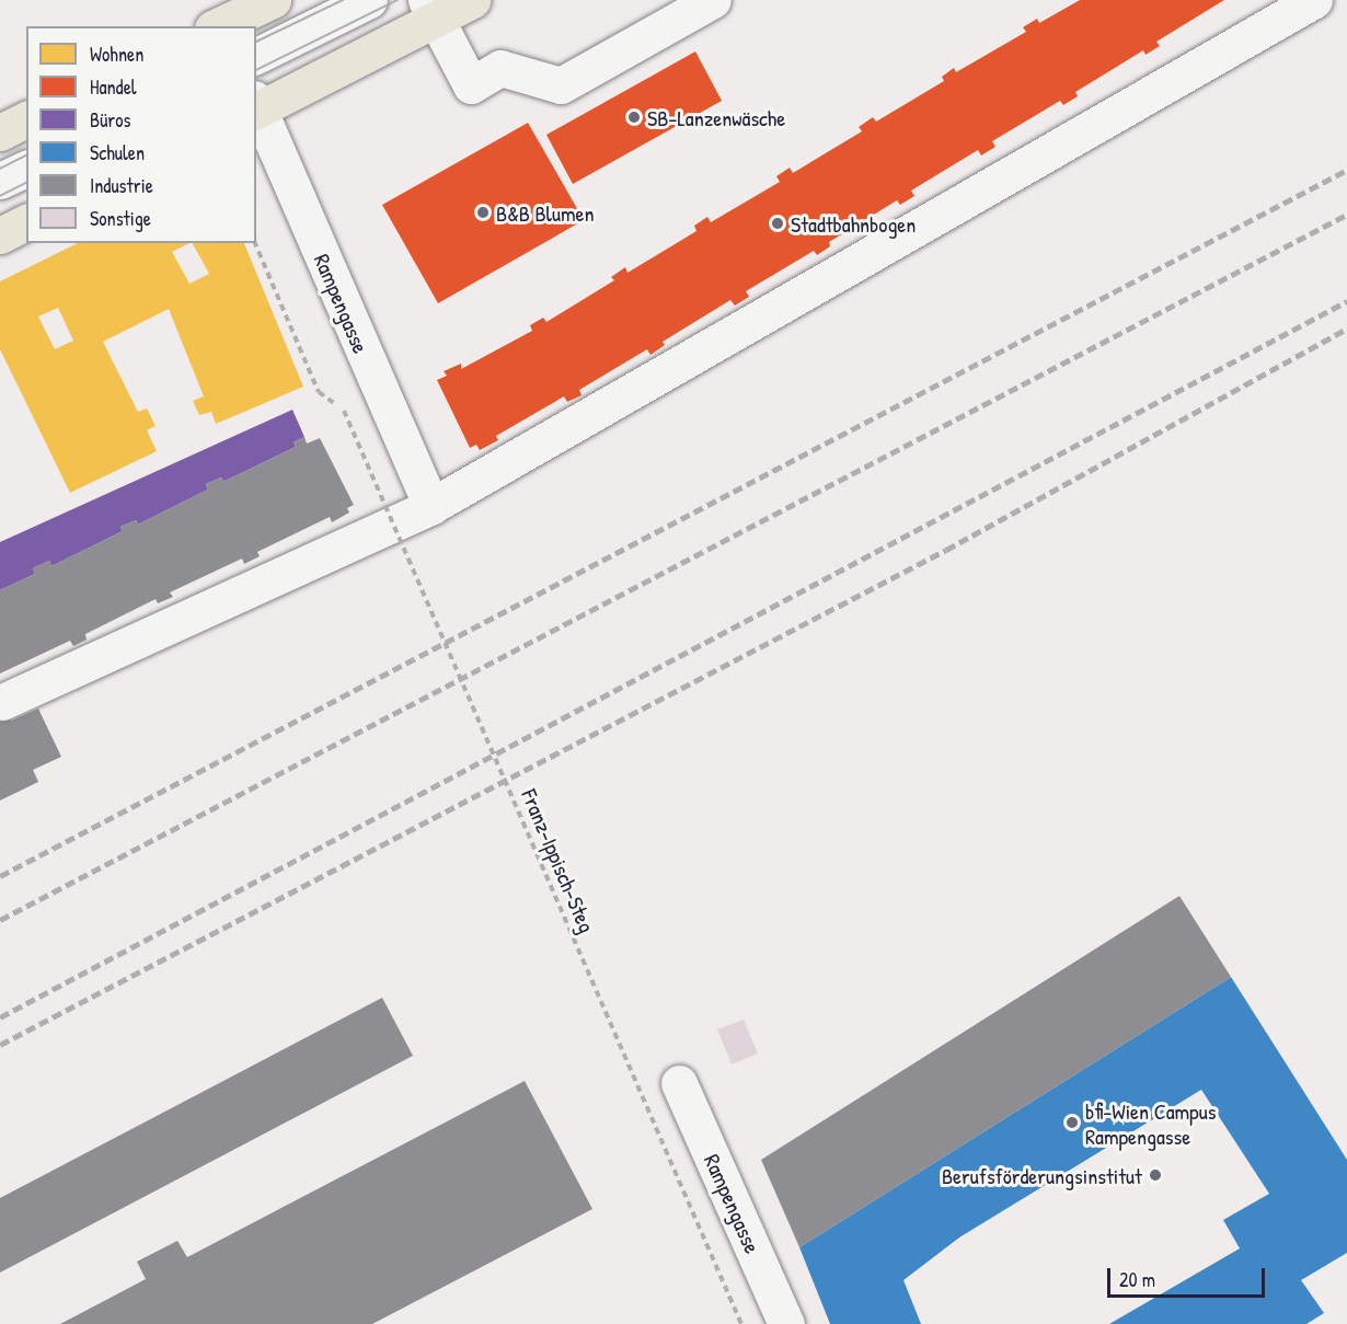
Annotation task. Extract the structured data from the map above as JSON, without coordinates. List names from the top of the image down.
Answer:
{
  "streets": {
    "street": ["Rampengasse"],
    "path": ["Franz-Ippisch-Steg"]
  },
  "places": [
    "SB-Lanzenwäsche",
    "B&B Blumen",
    "Stadtbahnbogen",
    "bfi-Wien Campus Rampengasse",
    "Berufsförderungsinstitut"
  ],
  "legend": [
    "Wohnen",
    "Handel",
    "Büros",
    "Schulen",
    "Industrie",
    "Sonstige"
  ],
  "scale_bar": "20 m"
}
